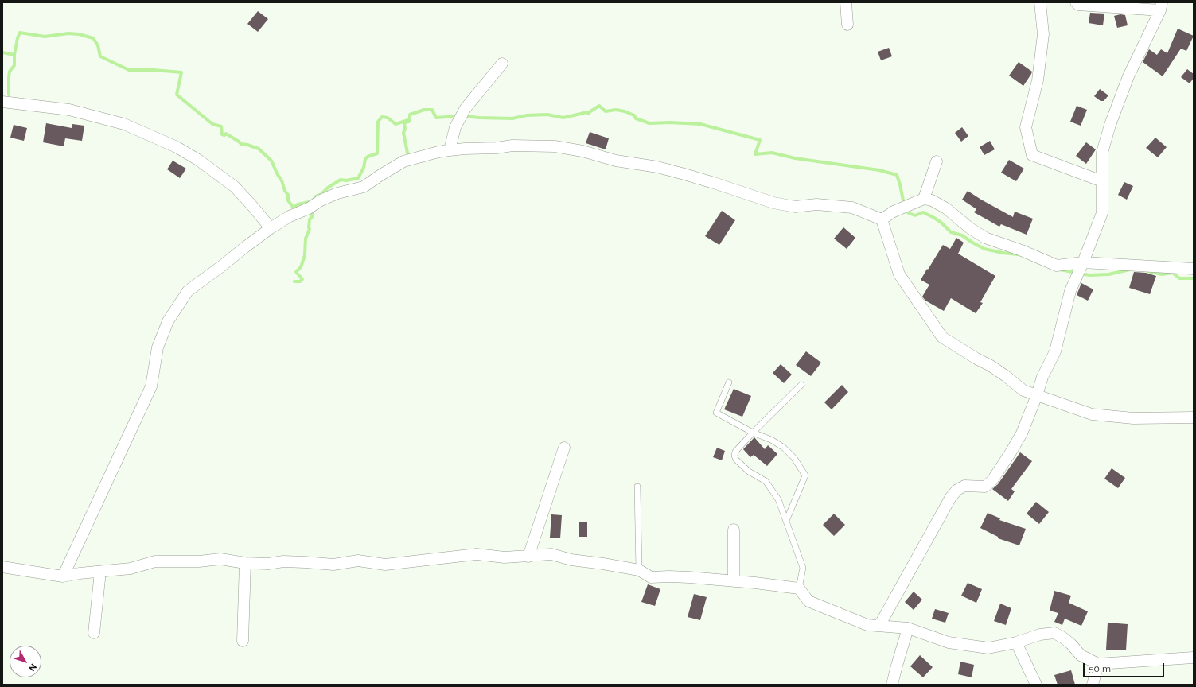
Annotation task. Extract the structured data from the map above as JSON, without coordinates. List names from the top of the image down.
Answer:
{
  "scale_bar": "50 m",
  "north": "bottom right"
}
